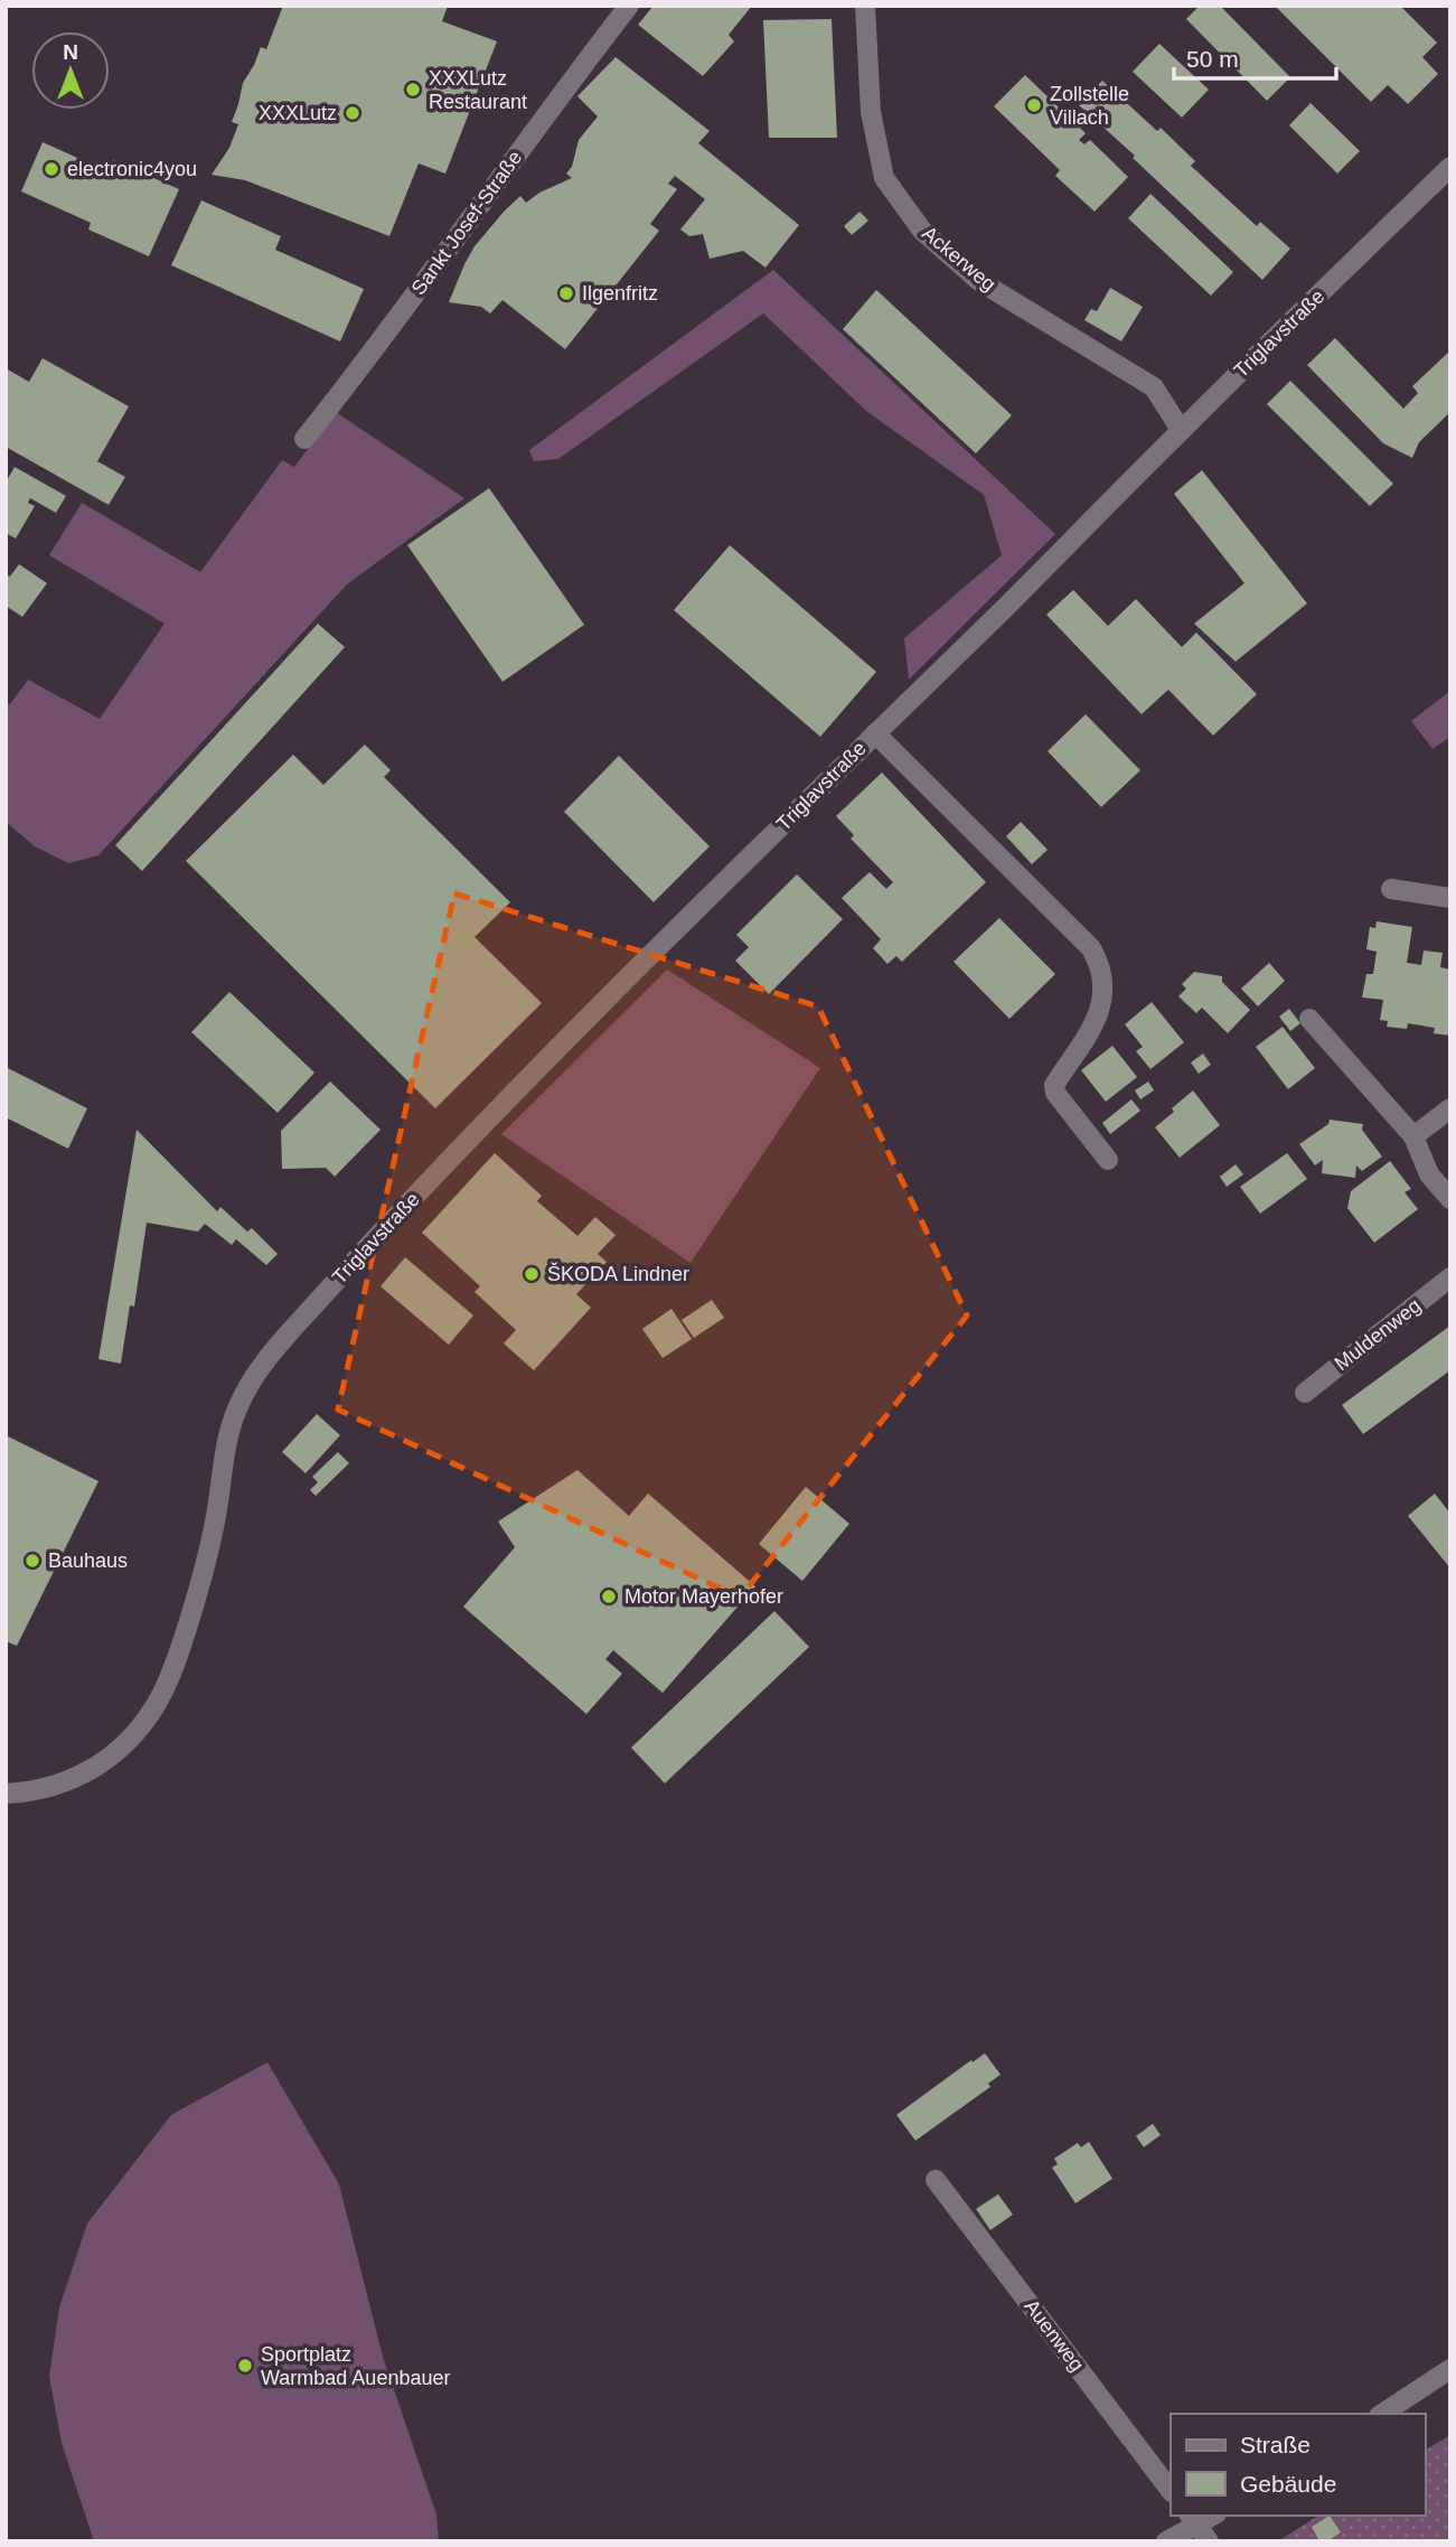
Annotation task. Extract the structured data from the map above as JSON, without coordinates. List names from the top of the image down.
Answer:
{
  "streets": {
    "street": [
      "Sankt Josef-Straße",
      "Ackerweg",
      "Triglavstraße",
      "Muldenweg",
      "Auenweg"
    ]
  },
  "crossings": [
    ["Ackerweg", "Triglavstraße"]
  ],
  "places": [
    "XXXLutz Restaurant",
    "Zollstelle Villach",
    "XXXLutz",
    "electronic4you",
    "Ilgenfritz",
    "ŠKODA Lindner",
    "Bauhaus",
    "Motor Mayerhofer",
    "Sportplatz Warmbad Auenbauer"
  ],
  "legend": ["Straße", "Gebäude"],
  "scale_bar": "50 m",
  "north": "top"
}
